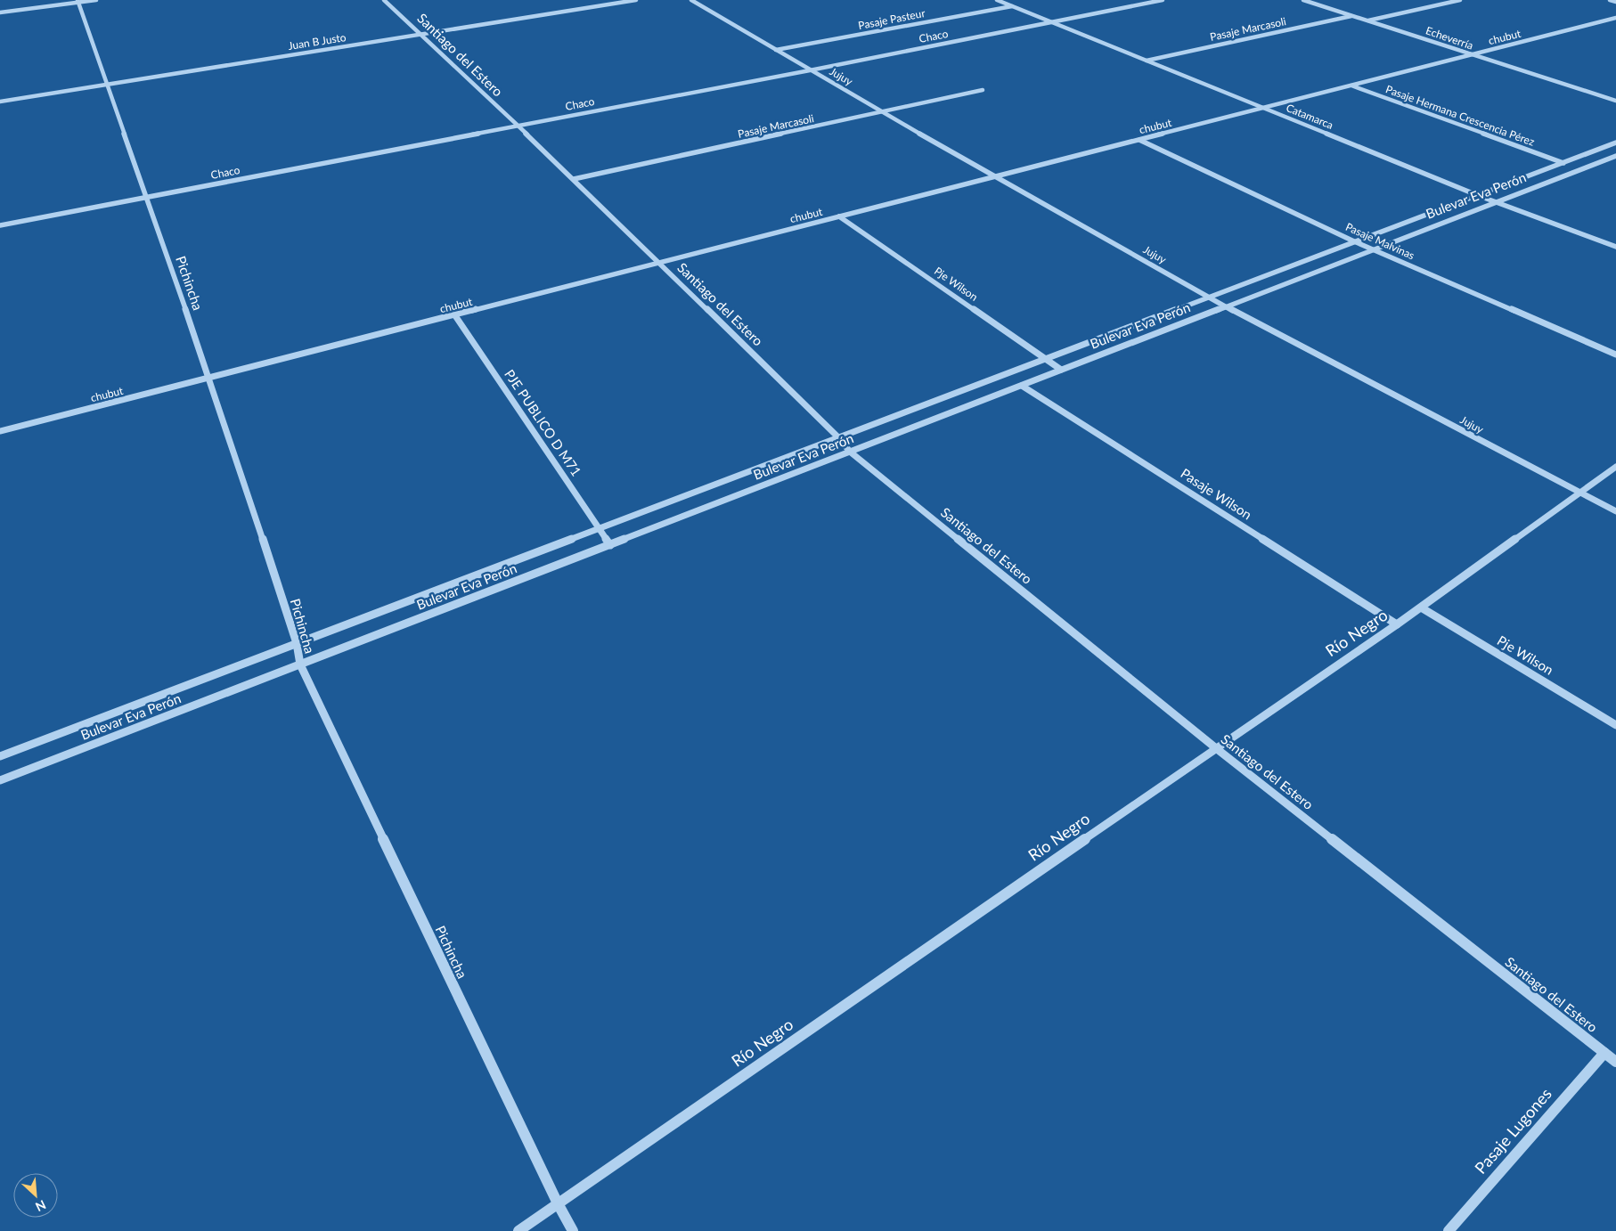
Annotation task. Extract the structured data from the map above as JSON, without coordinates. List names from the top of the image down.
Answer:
{
  "streets": {
    "street": [
      "Pasaje Pasteur",
      "Pasaje Marcasoli",
      "Chaco",
      "chubut",
      "Echeverría",
      "Juan B Justo",
      "Santiago del Estero",
      "Jujuy",
      "Pasaje Hermana Crescencia Pérez",
      "Catamarca",
      "Bulevar Eva Perón",
      "Pasaje Malvinas",
      "Pichincha",
      "Pje Wilson",
      "PJE PUBLICO D M71",
      "Pasaje Wilson",
      "Río Negro",
      "Pasaje Lugones"
    ]
  },
  "crossings": [
    ["Pasaje Pasteur", "Jujuy"],
    ["Pasaje Pasteur", "Catamarca"],
    ["Pasaje Marcasoli", "Echeverría"],
    ["Pasaje Marcasoli", "Santiago del Estero"],
    ["Pasaje Marcasoli", "Jujuy"],
    ["Pasaje Marcasoli", "Catamarca"],
    ["Chaco", "Santiago del Estero"],
    ["Chaco", "Jujuy"],
    ["Chaco", "Catamarca"],
    ["Chaco", "Pichincha"],
    ["chubut", "Echeverría"],
    ["chubut", "Santiago del Estero"],
    ["chubut", "Jujuy"],
    ["chubut", "Pasaje Hermana Crescencia Pérez"],
    ["chubut", "Catamarca"],
    ["chubut", "Pasaje Malvinas"],
    ["chubut", "Pichincha"],
    ["chubut", "Pje Wilson"],
    ["chubut", "PJE PUBLICO D M71"],
    ["Juan B Justo", "Santiago del Estero"],
    ["Juan B Justo", "Pichincha"],
    ["Santiago del Estero", "Bulevar Eva Perón"],
    ["Santiago del Estero", "Río Negro"],
    ["Santiago del Estero", "Pasaje Lugones"],
    ["Jujuy", "Bulevar Eva Perón"],
    ["Jujuy", "Río Negro"],
    ["Pasaje Hermana Crescencia Pérez", "Bulevar Eva Perón"],
    ["Catamarca", "Bulevar Eva Perón"],
    ["Bulevar Eva Perón", "Pasaje Malvinas"],
    ["Bulevar Eva Perón", "Pichincha"],
    ["Bulevar Eva Perón", "Pje Wilson"],
    ["Bulevar Eva Perón", "PJE PUBLICO D M71"],
    ["Bulevar Eva Perón", "Pasaje Wilson"],
    ["Pichincha", "Río Negro"],
    ["Pje Wilson", "Río Negro"],
    ["Pasaje Wilson", "Río Negro"]
  ],
  "north": "bottom right"
}
